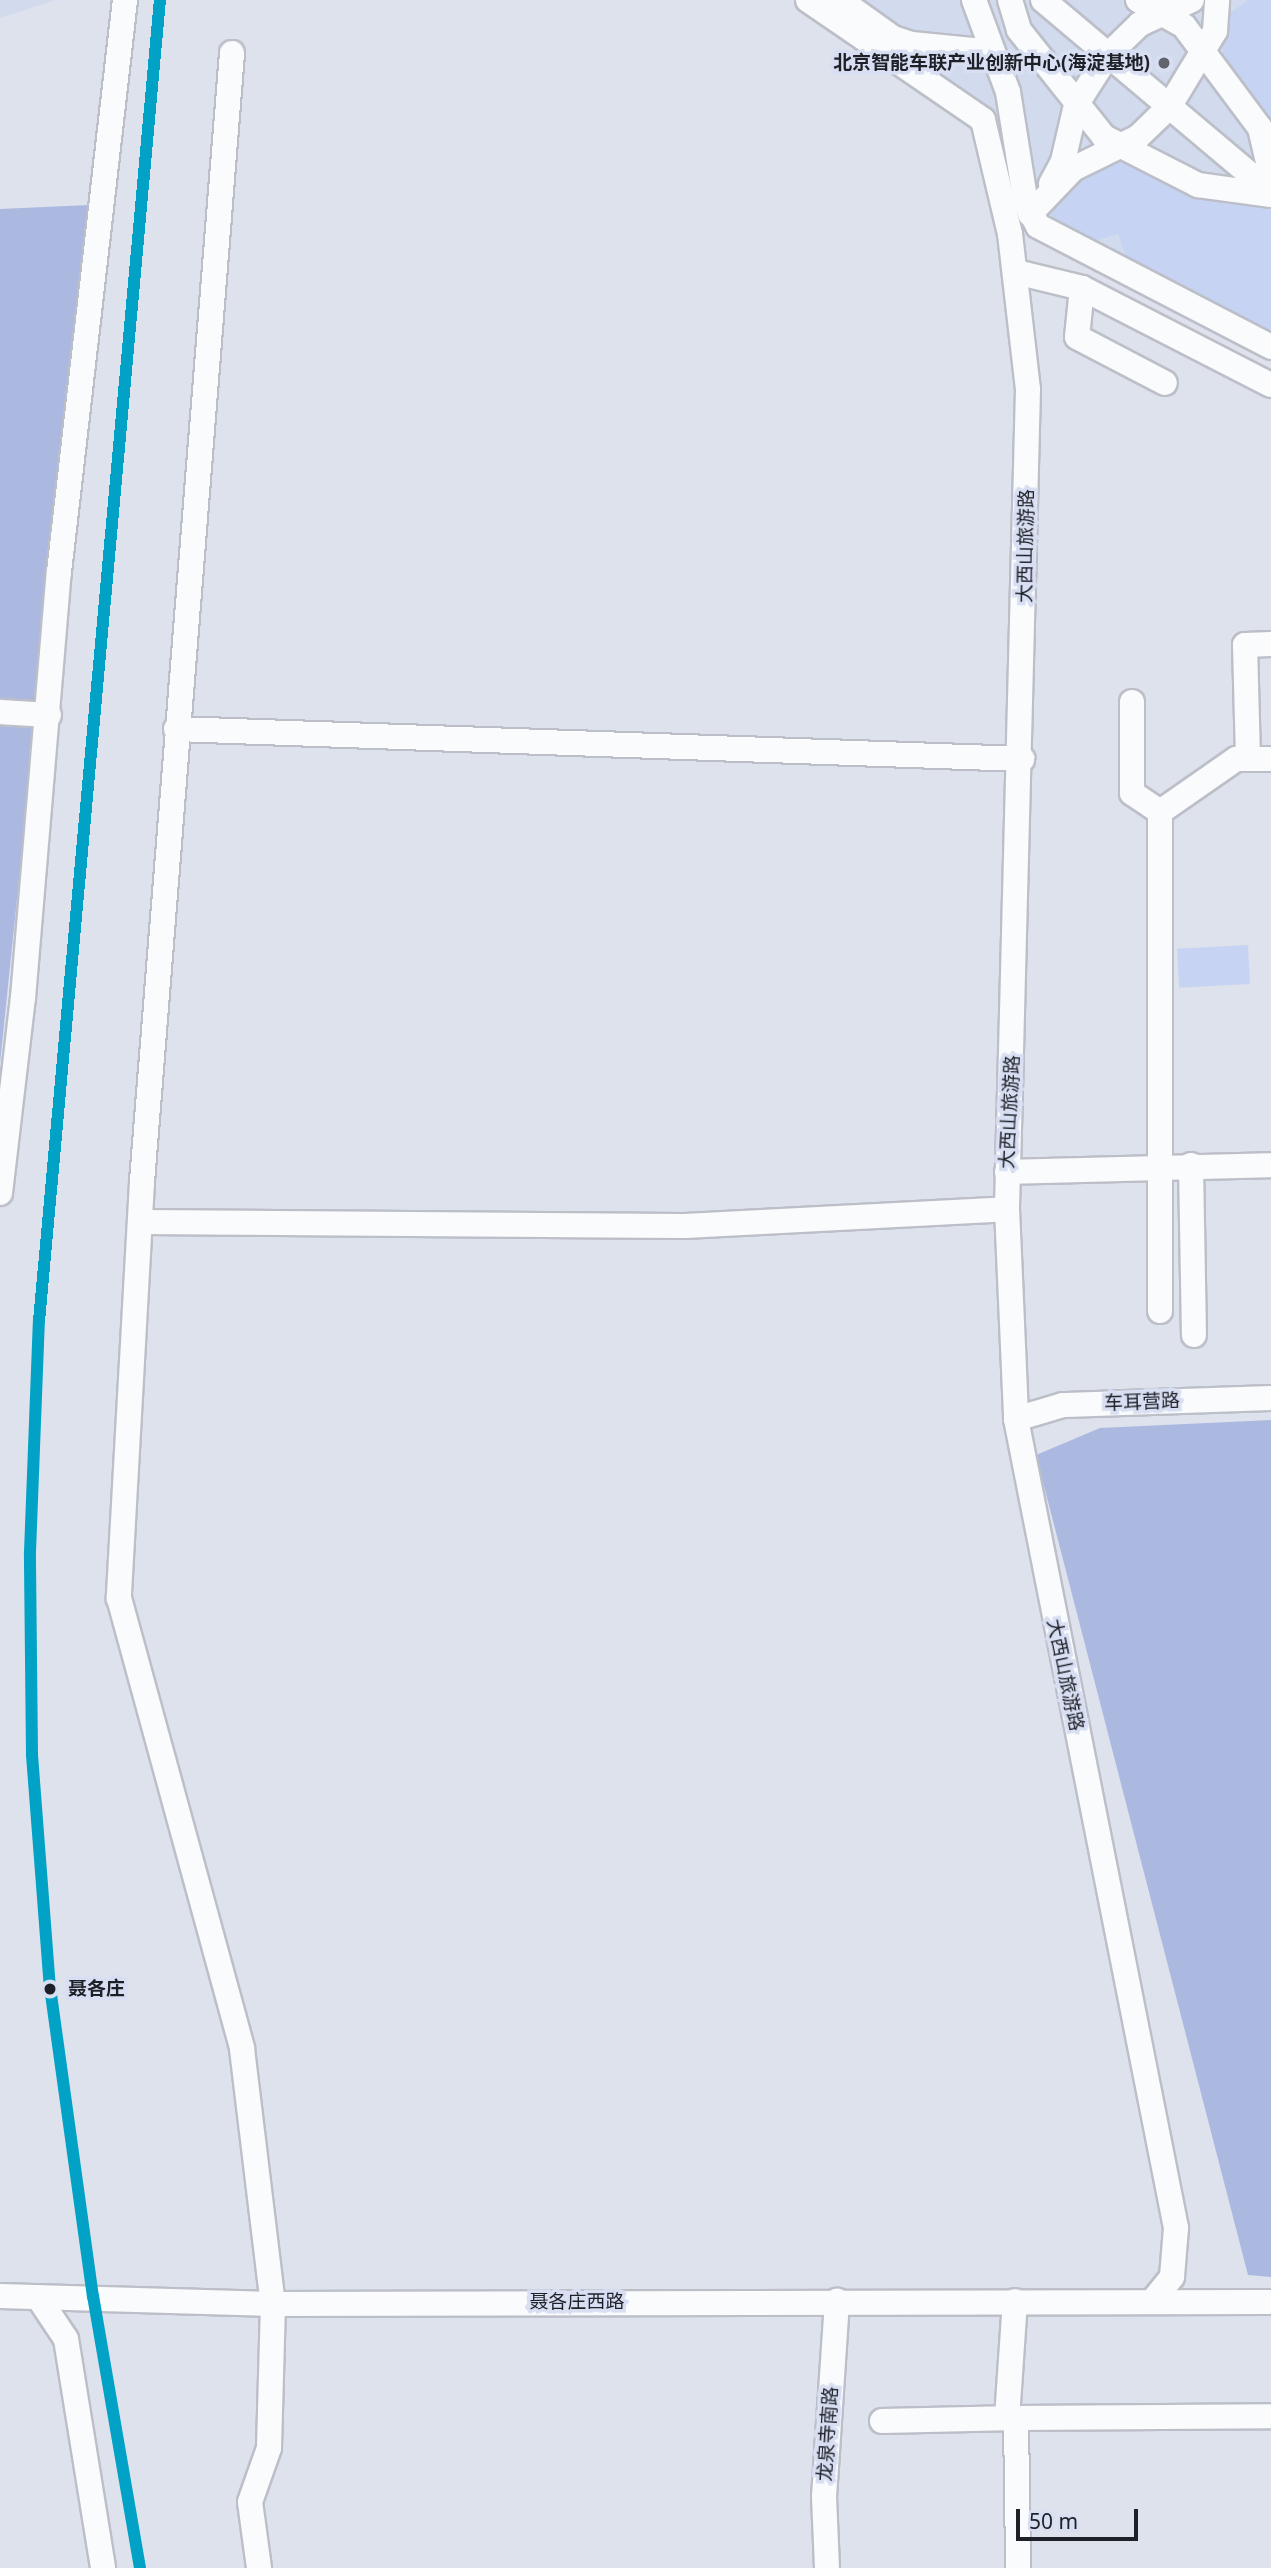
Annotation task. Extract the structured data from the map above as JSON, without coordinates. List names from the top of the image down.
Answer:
{
  "streets": {
    "street": [
      "大西山旅游路",
      "车耳营路",
      "聂各庄西路",
      "龙泉寺南路"
    ]
  },
  "crossings": [
    ["大西山旅游路", "车耳营路"],
    ["大西山旅游路", "聂各庄西路"],
    ["聂各庄西路", "龙泉寺南路"]
  ],
  "places": ["北京智能车联产业创新中心(海淀基地)", "聂各庄"],
  "scale_bar": "50 m"
}
